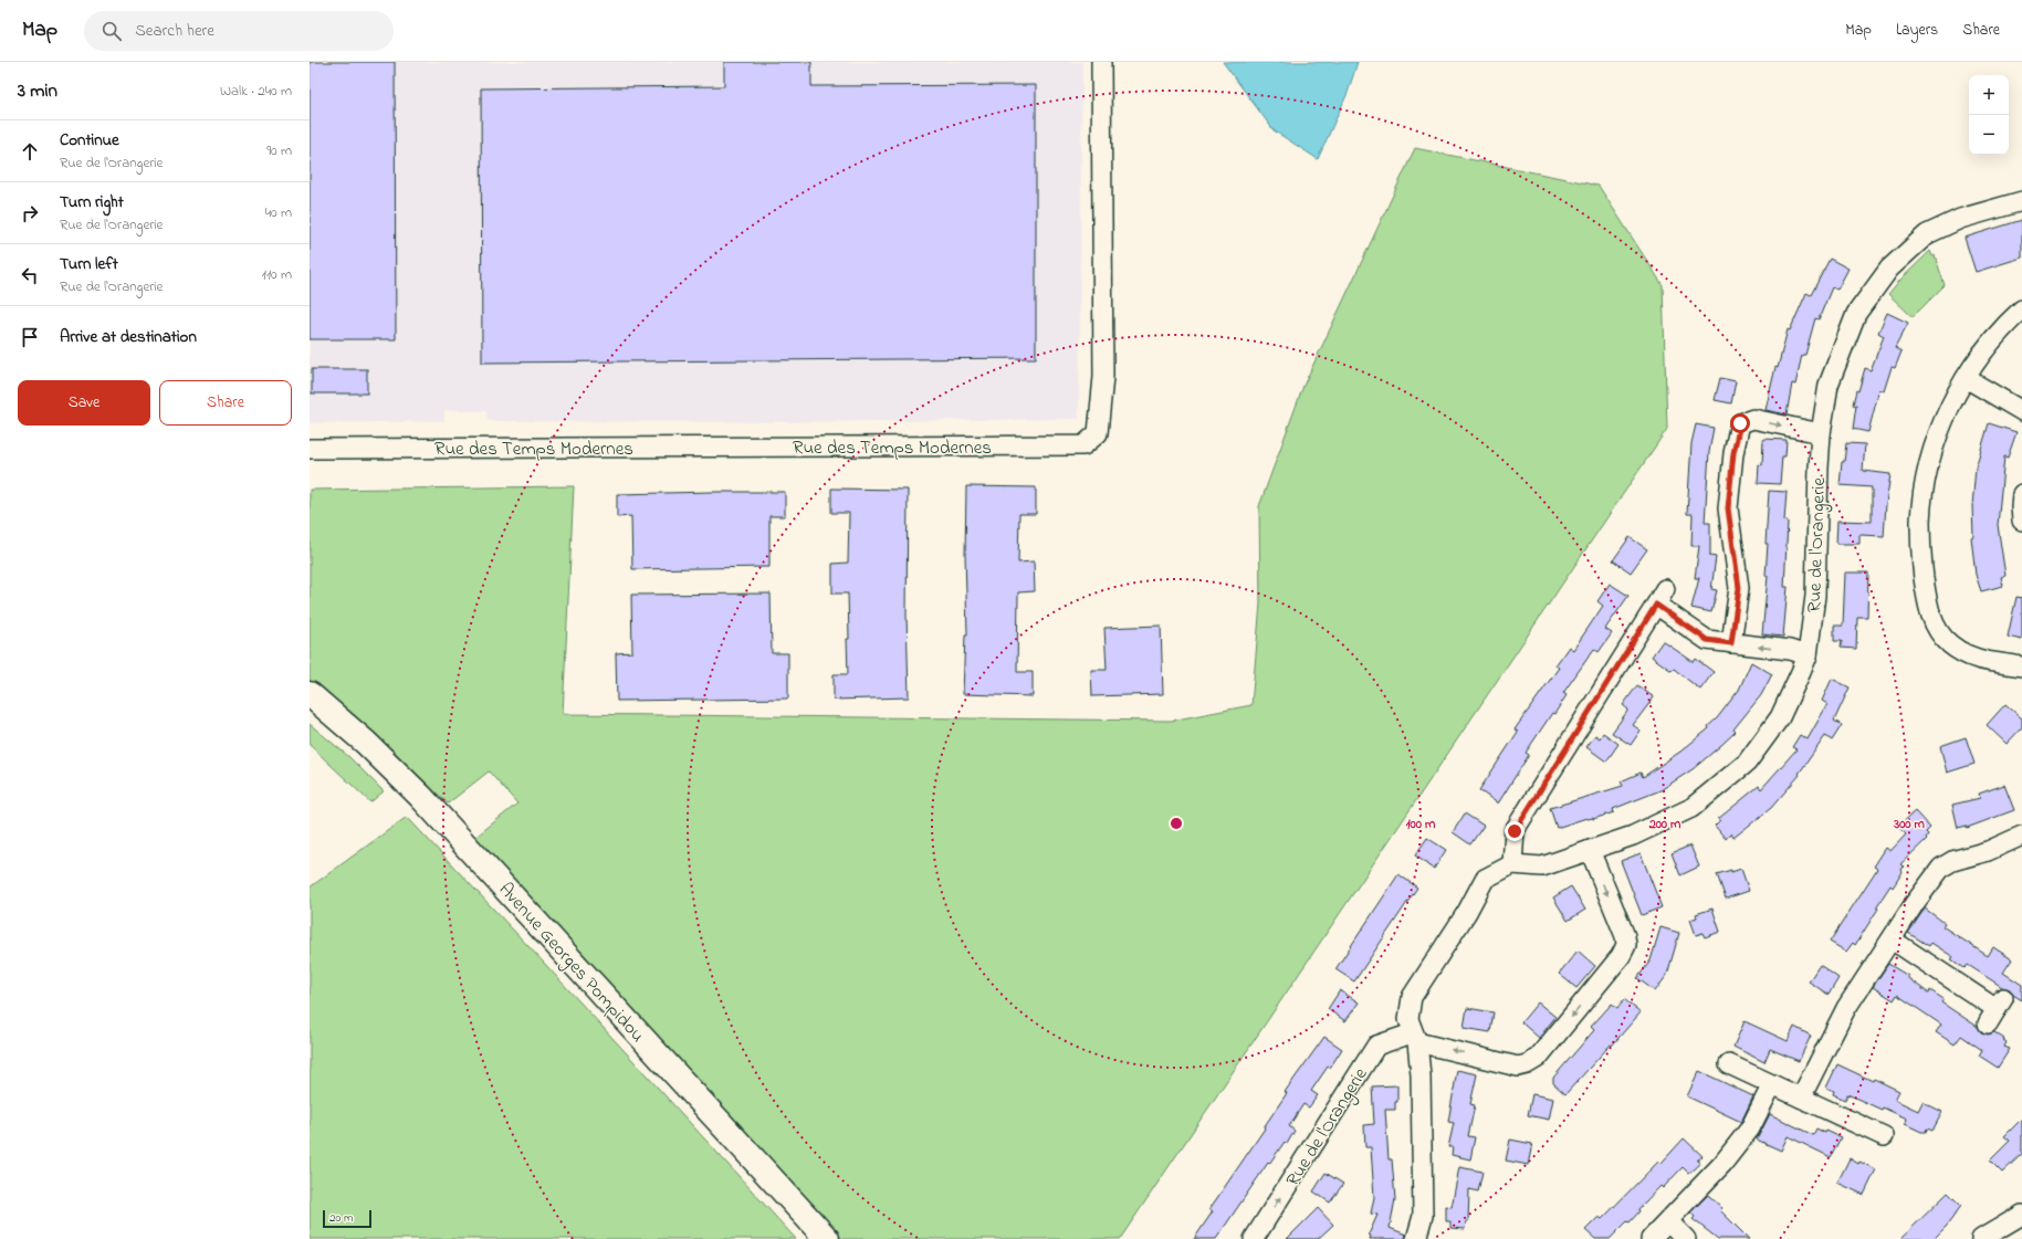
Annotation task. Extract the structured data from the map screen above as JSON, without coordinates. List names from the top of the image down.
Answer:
{
  "streets": {
    "main road": ["Avenue Georges Pompidou"],
    "street": ["Rue des Temps Modernes", "Rue de l'Orangerie"]
  },
  "scale_bar": "20 m",
  "page": {
    "header": "Map",
    "search": "Search here",
    "nav": ["Map", "Layers", "Share"],
    "heading": ["3 min", "Walk · 240 m"],
    "map_buttons": ["+", "−"],
    "list": [
      ["Continue", "Rue de l'Orangerie", "90 m"],
      ["Turn right", "Rue de l'Orangerie", "40 m"],
      ["Turn left", "Rue de l'Orangerie", "110 m"],
      "Arrive at destination"
    ],
    "buttons": ["Save", "Share"],
    "scale": "20 m"
  },
  "rings": ["100 m", "200 m", "300 m"]
}
